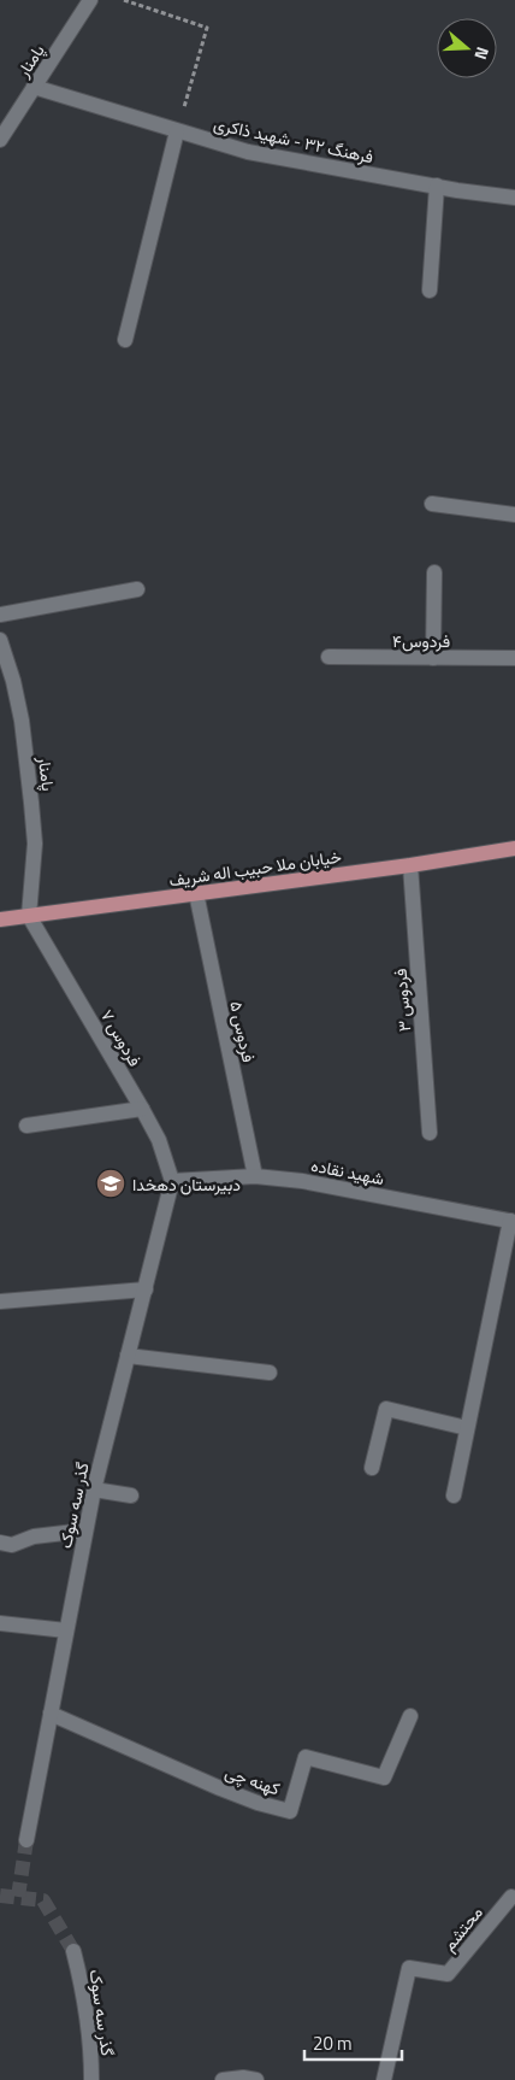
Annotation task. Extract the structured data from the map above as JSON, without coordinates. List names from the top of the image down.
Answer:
{
  "streets": {
    "main road": ["خیابان ملا حبیب اله شریف"],
    "street": [
      "پامنار",
      "فرهنگ ۳۲ - شهید ذاکری",
      "فردوس۴",
      "فردوس ۳",
      "فردوس ۵",
      "فردوس ۷",
      "شهید نقاده",
      "گذر سه سوک",
      "کهنه چی",
      "محتشم"
    ]
  },
  "crossings": [
    ["پامنار", "فرهنگ ۳۲ - شهید ذاکری"],
    ["پامنار", "خیابان ملا حبیب اله شریف"],
    ["پامنار", "فردوس ۷"],
    ["خیابان ملا حبیب اله شریف", "فردوس ۳"],
    ["خیابان ملا حبیب اله شریف", "فردوس ۵"],
    ["خیابان ملا حبیب اله شریف", "فردوس ۷"],
    ["فردوس ۵", "شهید نقاده"],
    ["فردوس ۷", "شهید نقاده"],
    ["فردوس ۷", "گذر سه سوک"],
    ["شهید نقاده", "گذر سه سوک"],
    ["گذر سه سوک", "کهنه چی"]
  ],
  "places": {
    "school or university": ["دبیرستان دهخدا"]
  },
  "scale_bar": "20 m",
  "north": "right"
}
